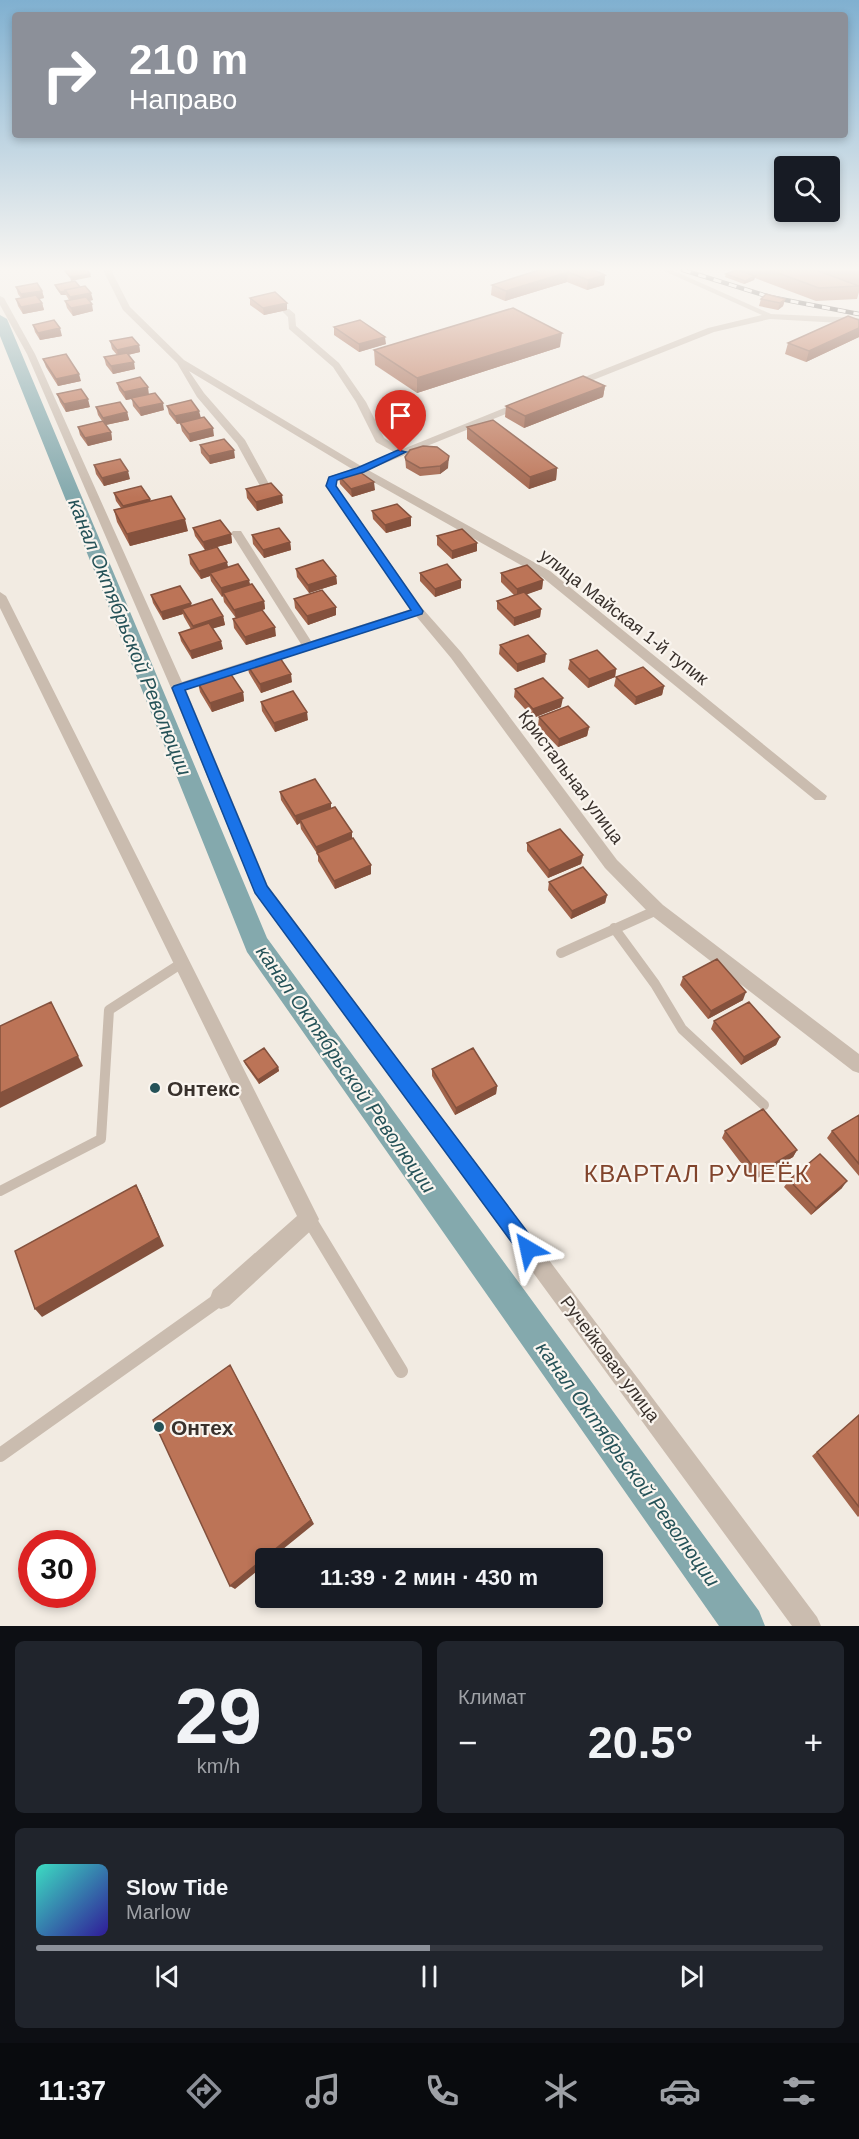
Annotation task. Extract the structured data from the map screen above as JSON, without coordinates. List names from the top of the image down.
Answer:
{
  "streets": {
    "street": ["улица Майская 1-й тупик", "Кристальная улица", "Ручейковая улица"]
  },
  "crossings": [
    ["улица Майская 1-й тупик", "Кристальная улица"]
  ],
  "districts": ["КВАРТАЛ РУЧЕЁК"],
  "water": ["канал Октябрьской Революции"],
  "places": ["Онтекс", "Онтех"],
  "page": {
    "turn": ["210 m", "Направо"],
    "limit": "30",
    "trip": "11:39 · 2 мин · 430 m",
    "tile": [
      ["29", "km/h"],
      "Климат"
    ],
    "heat": ["−", "20.5°", "+"],
    "song": ["Slow Tide", "Marlow"],
    "tabs": "11:37"
  }
}
